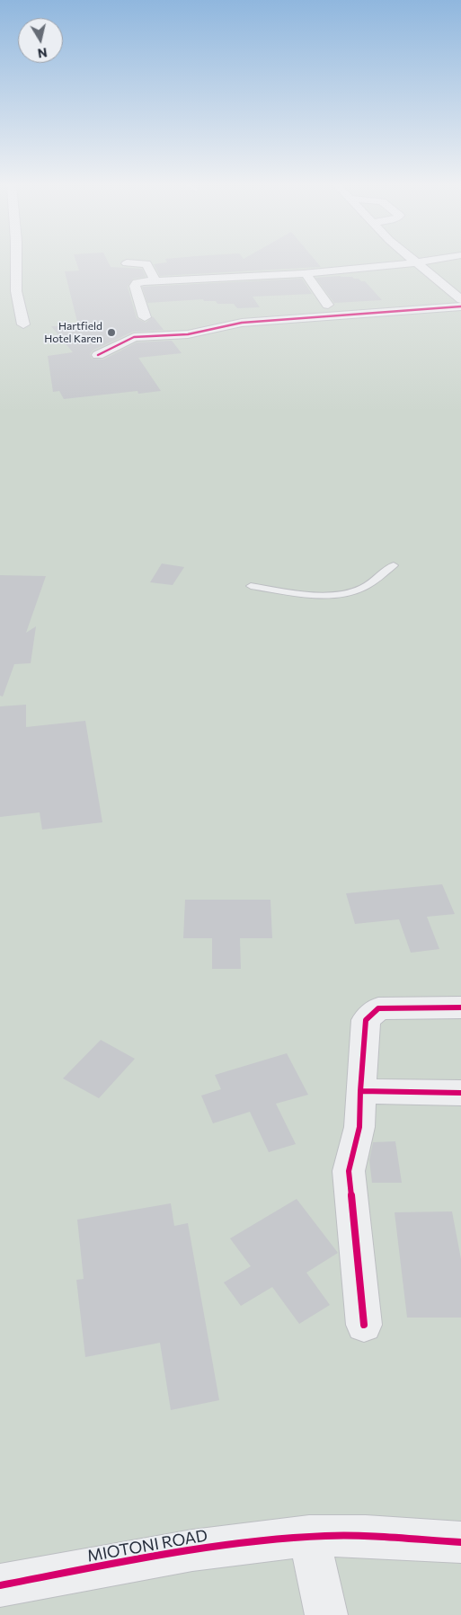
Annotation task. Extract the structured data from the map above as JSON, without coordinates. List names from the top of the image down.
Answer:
{
  "streets": {
    "street": ["MIOTONI ROAD"]
  },
  "places": ["Hartfield Hotel Karen"],
  "north": "bottom"
}
